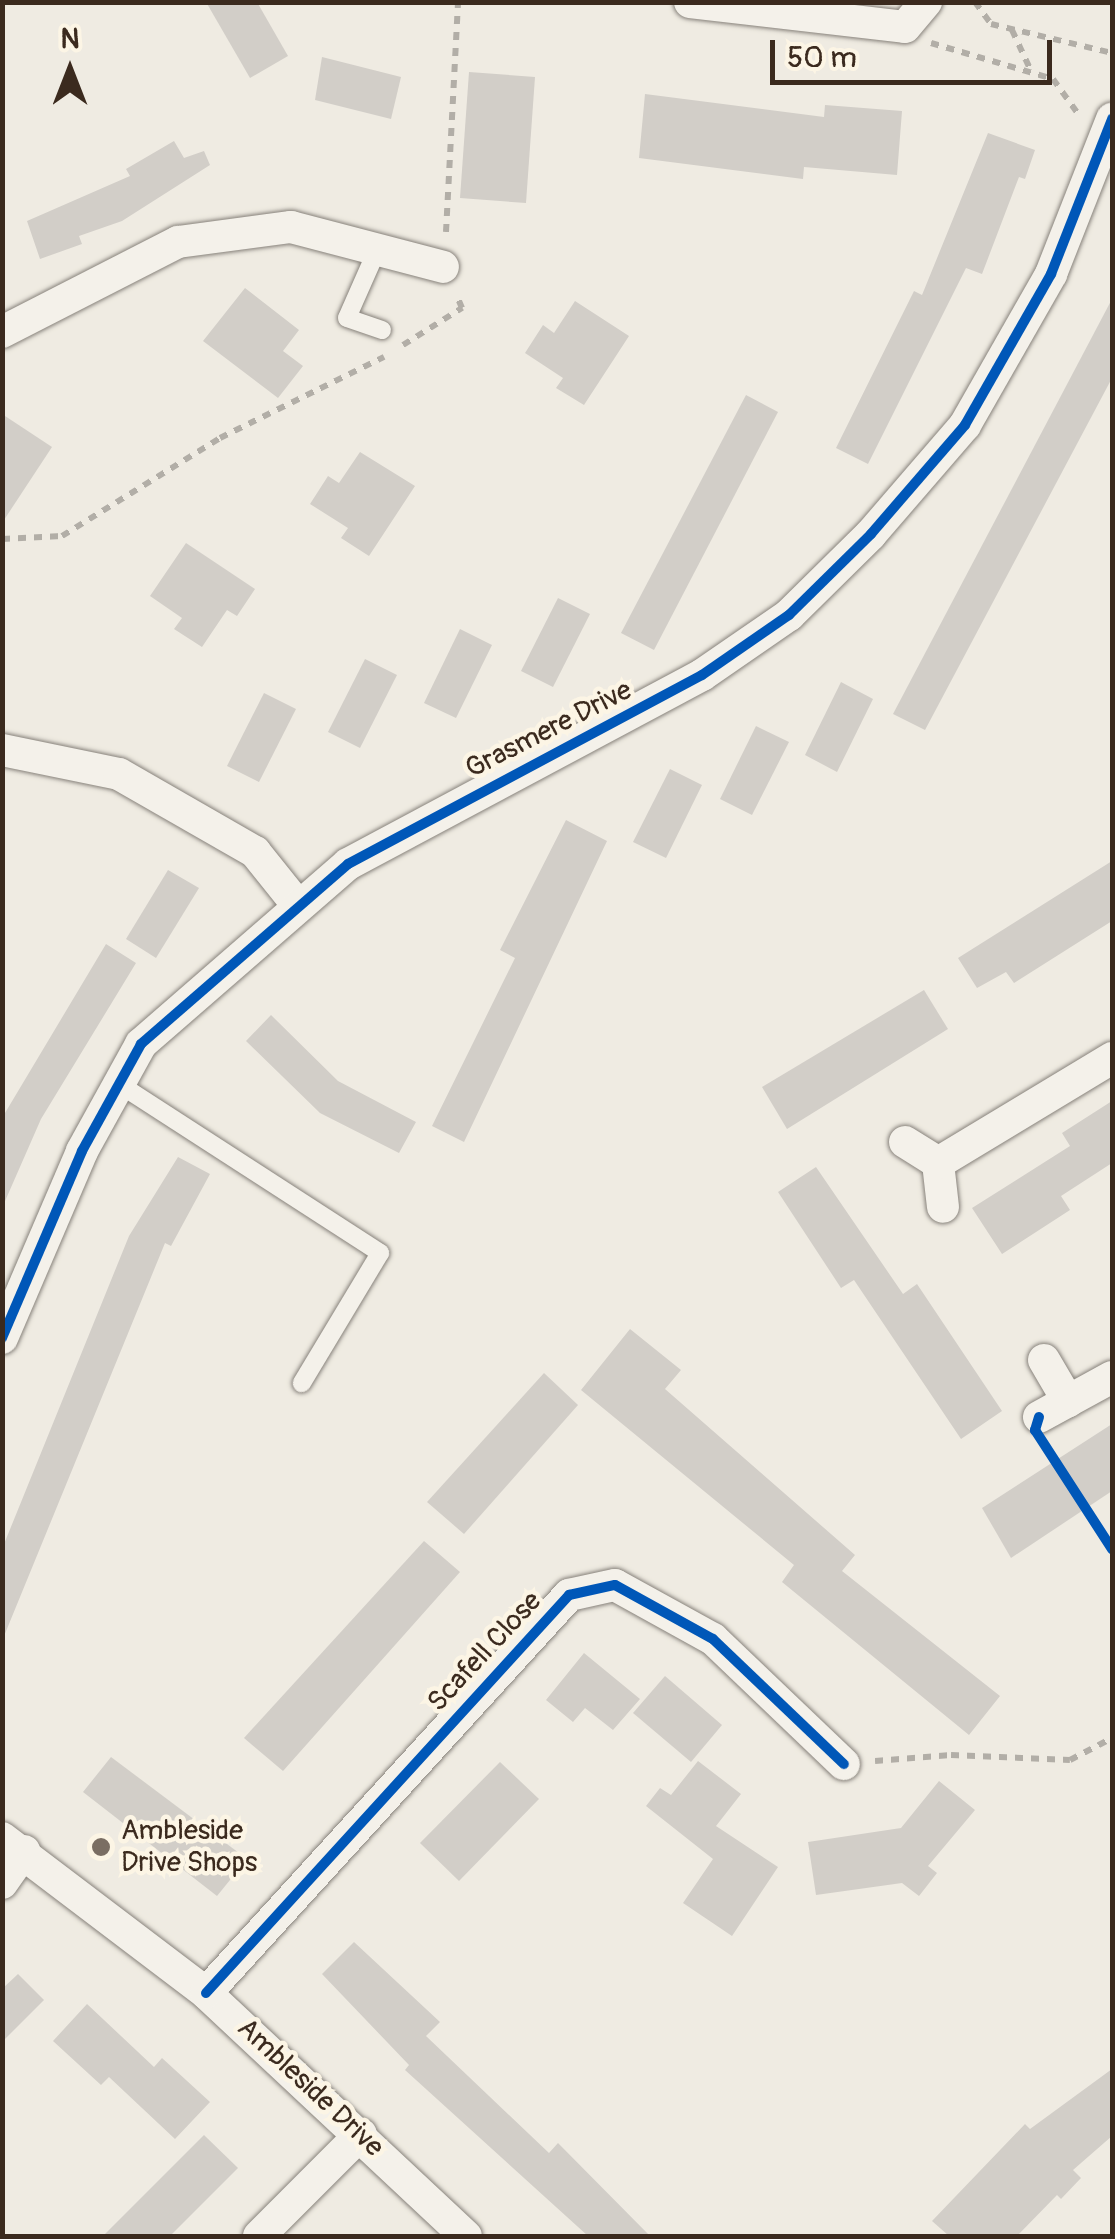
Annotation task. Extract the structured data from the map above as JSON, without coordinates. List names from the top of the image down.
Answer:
{
  "streets": {
    "street": ["Grasmere Drive", "Scafell Close", "Ambleside Drive"]
  },
  "crossings": [
    ["Scafell Close", "Ambleside Drive"]
  ],
  "places": ["Ambleside Drive Shops"],
  "scale_bar": "50 m",
  "north": "top"
}
